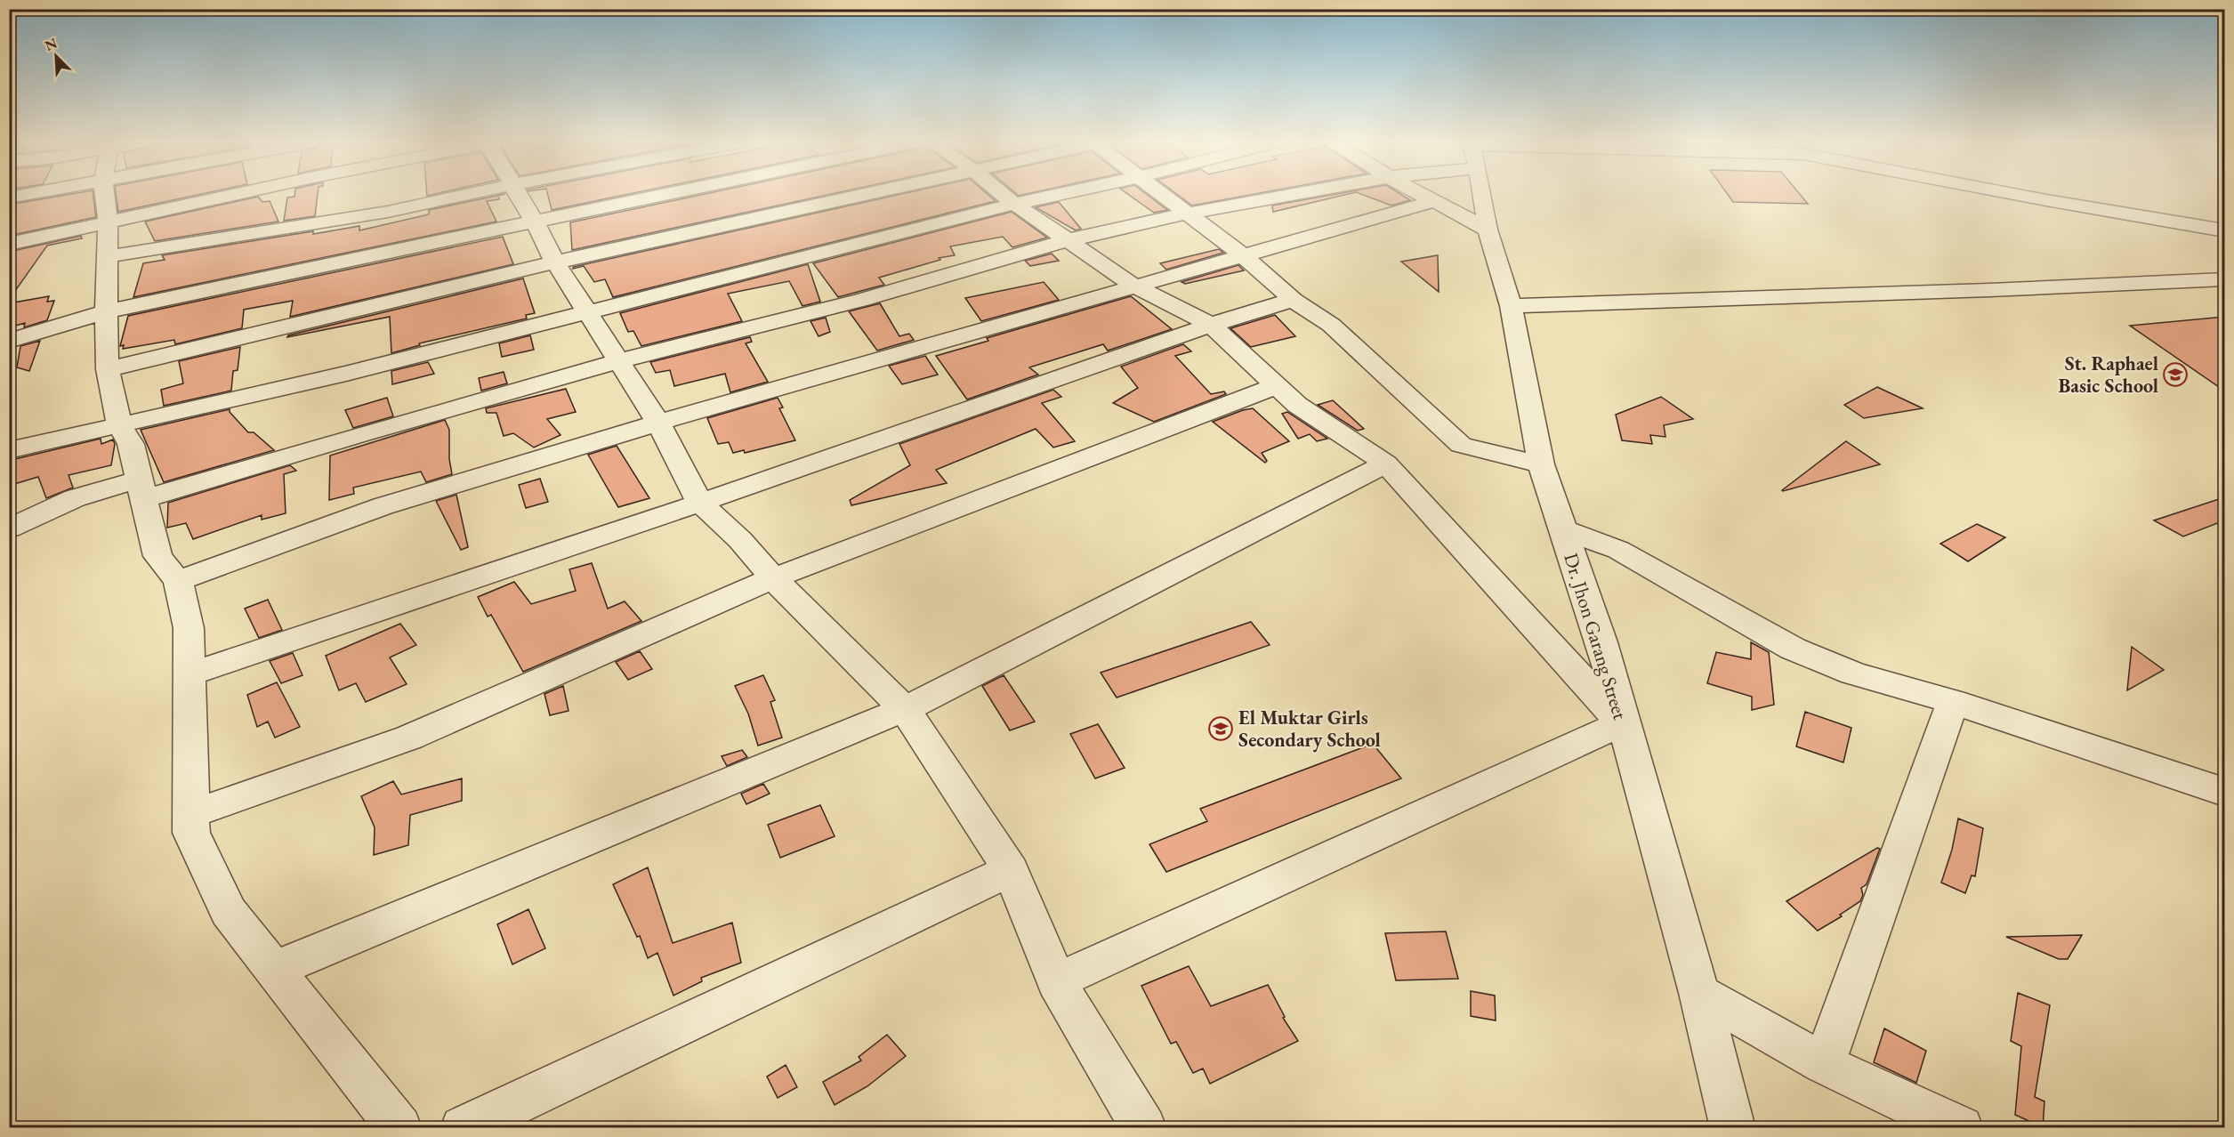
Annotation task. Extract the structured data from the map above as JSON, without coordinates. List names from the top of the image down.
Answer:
{
  "streets": {
    "street": ["Dr. Jhon Garang Street"]
  },
  "places": {
    "school or university": ["St. Raphael Basic School", "El Muktar Girls Secondary School"]
  },
  "north": "top left"
}
